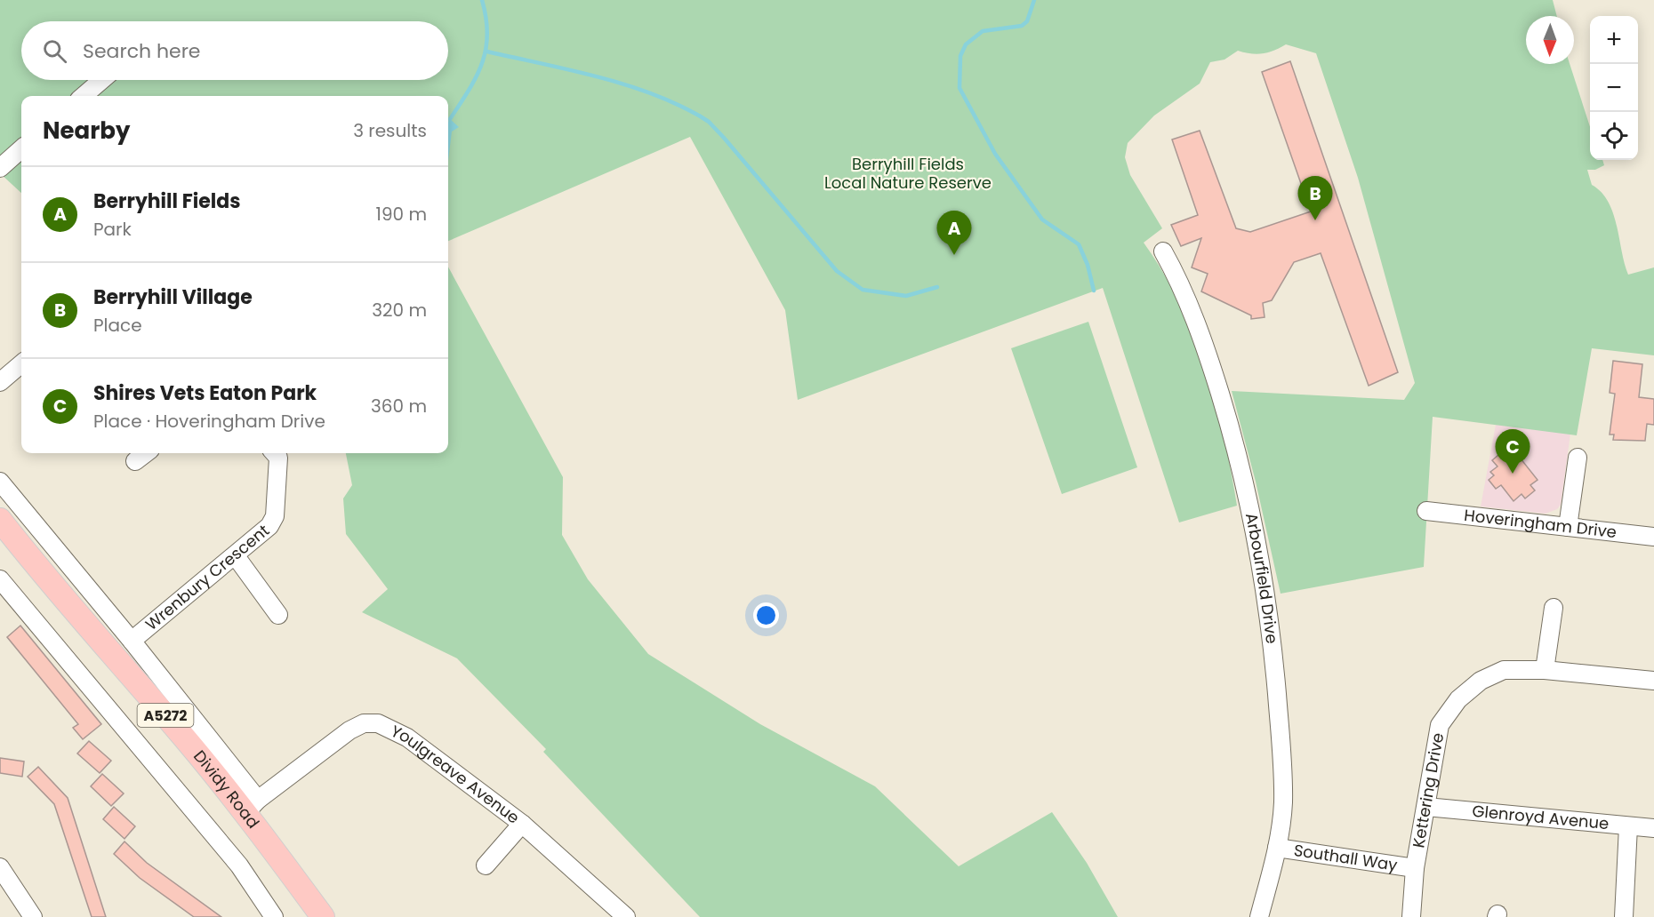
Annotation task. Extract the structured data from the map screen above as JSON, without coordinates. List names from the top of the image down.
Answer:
{
  "streets": {
    "main road": ["A5272", "Dividy Road"],
    "street": [
      "Hoveringham Drive",
      "Wrenbury Crescent",
      "Arbourfield Drive",
      "Youlgreave Avenue",
      "Kettering Drive",
      "Glenroyd Avenue",
      "Southall Way"
    ]
  },
  "crossings": [
    ["Wrenbury Crescent", "Dividy Road"],
    ["Arbourfield Drive", "Southall Way"],
    ["Youlgreave Avenue", "Dividy Road"],
    ["Kettering Drive", "Glenroyd Avenue"],
    ["Kettering Drive", "Southall Way"]
  ],
  "parks": ["Berryhill Fields Local Nature Reserve"],
  "north": "bottom",
  "page": {
    "map_buttons": ["+", "−"],
    "search": "Search here",
    "heading": ["Nearby", "3 results"],
    "list": [
      {
        "mark": "A",
        "name": "Berryhill Fields",
        "note": "Park",
        "value": "190 m"
      },
      {
        "mark": "B",
        "name": "Berryhill Village",
        "note": "Place",
        "value": "320 m"
      },
      {
        "mark": "C",
        "name": "Shires Vets Eaton Park",
        "note": "Place · Hoveringham Drive",
        "value": "360 m"
      }
    ],
    "pins": ["B", "A", "C"]
  }
}
